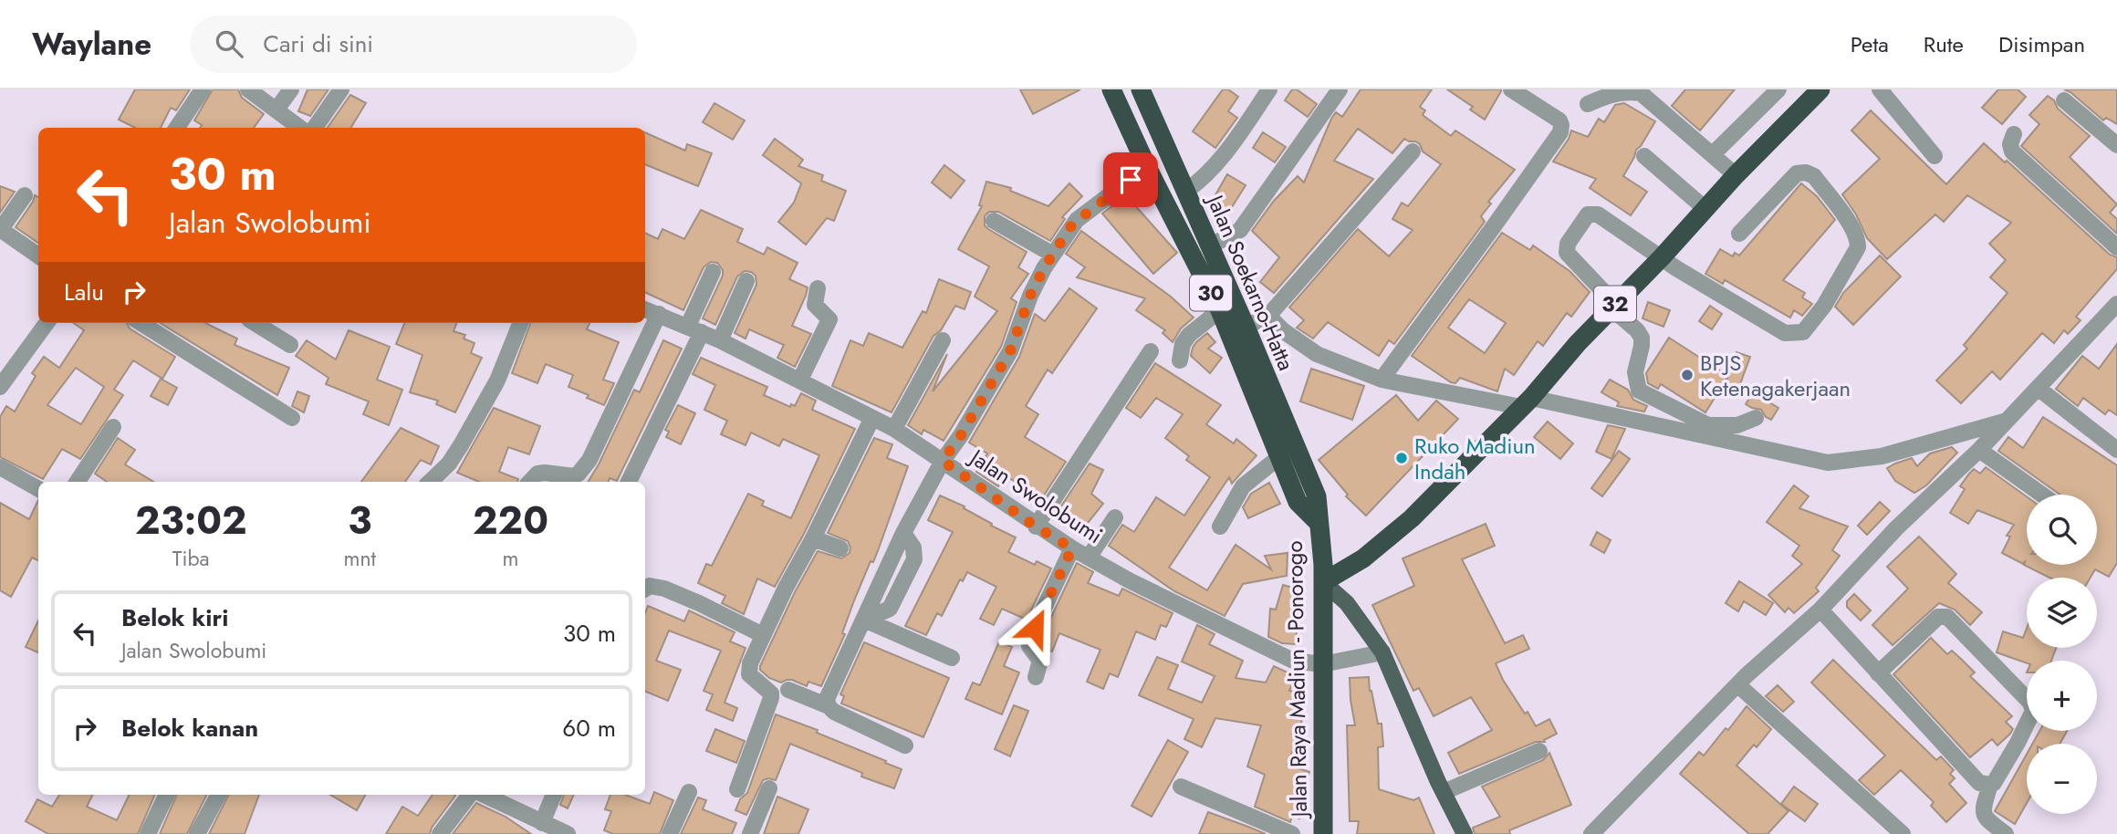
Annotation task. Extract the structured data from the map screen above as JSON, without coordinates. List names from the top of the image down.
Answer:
{
  "streets": {
    "highway": [
      "Jalan Soekarno-Hatta",
      "30",
      "32",
      "Jalan Raya Madiun - Ponorogo"
    ],
    "street": ["Jalan Swolobumi"]
  },
  "crossings": [
    ["Jalan Soekarno-Hatta", "Jalan Raya Madiun - Ponorogo"],
    ["32", "Jalan Raya Madiun - Ponorogo"],
    ["Jalan Swolobumi", "Jalan Raya Madiun - Ponorogo"]
  ],
  "places": ["BPJS Ketenagakerjaan", "Ruko Madiun Indah"],
  "page": {
    "header": "Waylane",
    "search": "Cari di sini",
    "nav": ["Peta", "Rute", "Disimpan"],
    "turn": ["30 m", "Jalan Swolobumi"],
    "then": "Lalu",
    "eta": [
      "23:02",
      "Tiba",
      "3",
      "mnt",
      "220",
      "m"
    ],
    "map_buttons": ["+", "−"],
    "list": [
      {
        "name": "Belok kiri",
        "note": "Jalan Swolobumi",
        "value": "30 m"
      },
      {
        "name": "Belok kanan",
        "value": "60 m"
      }
    ]
  }
}
